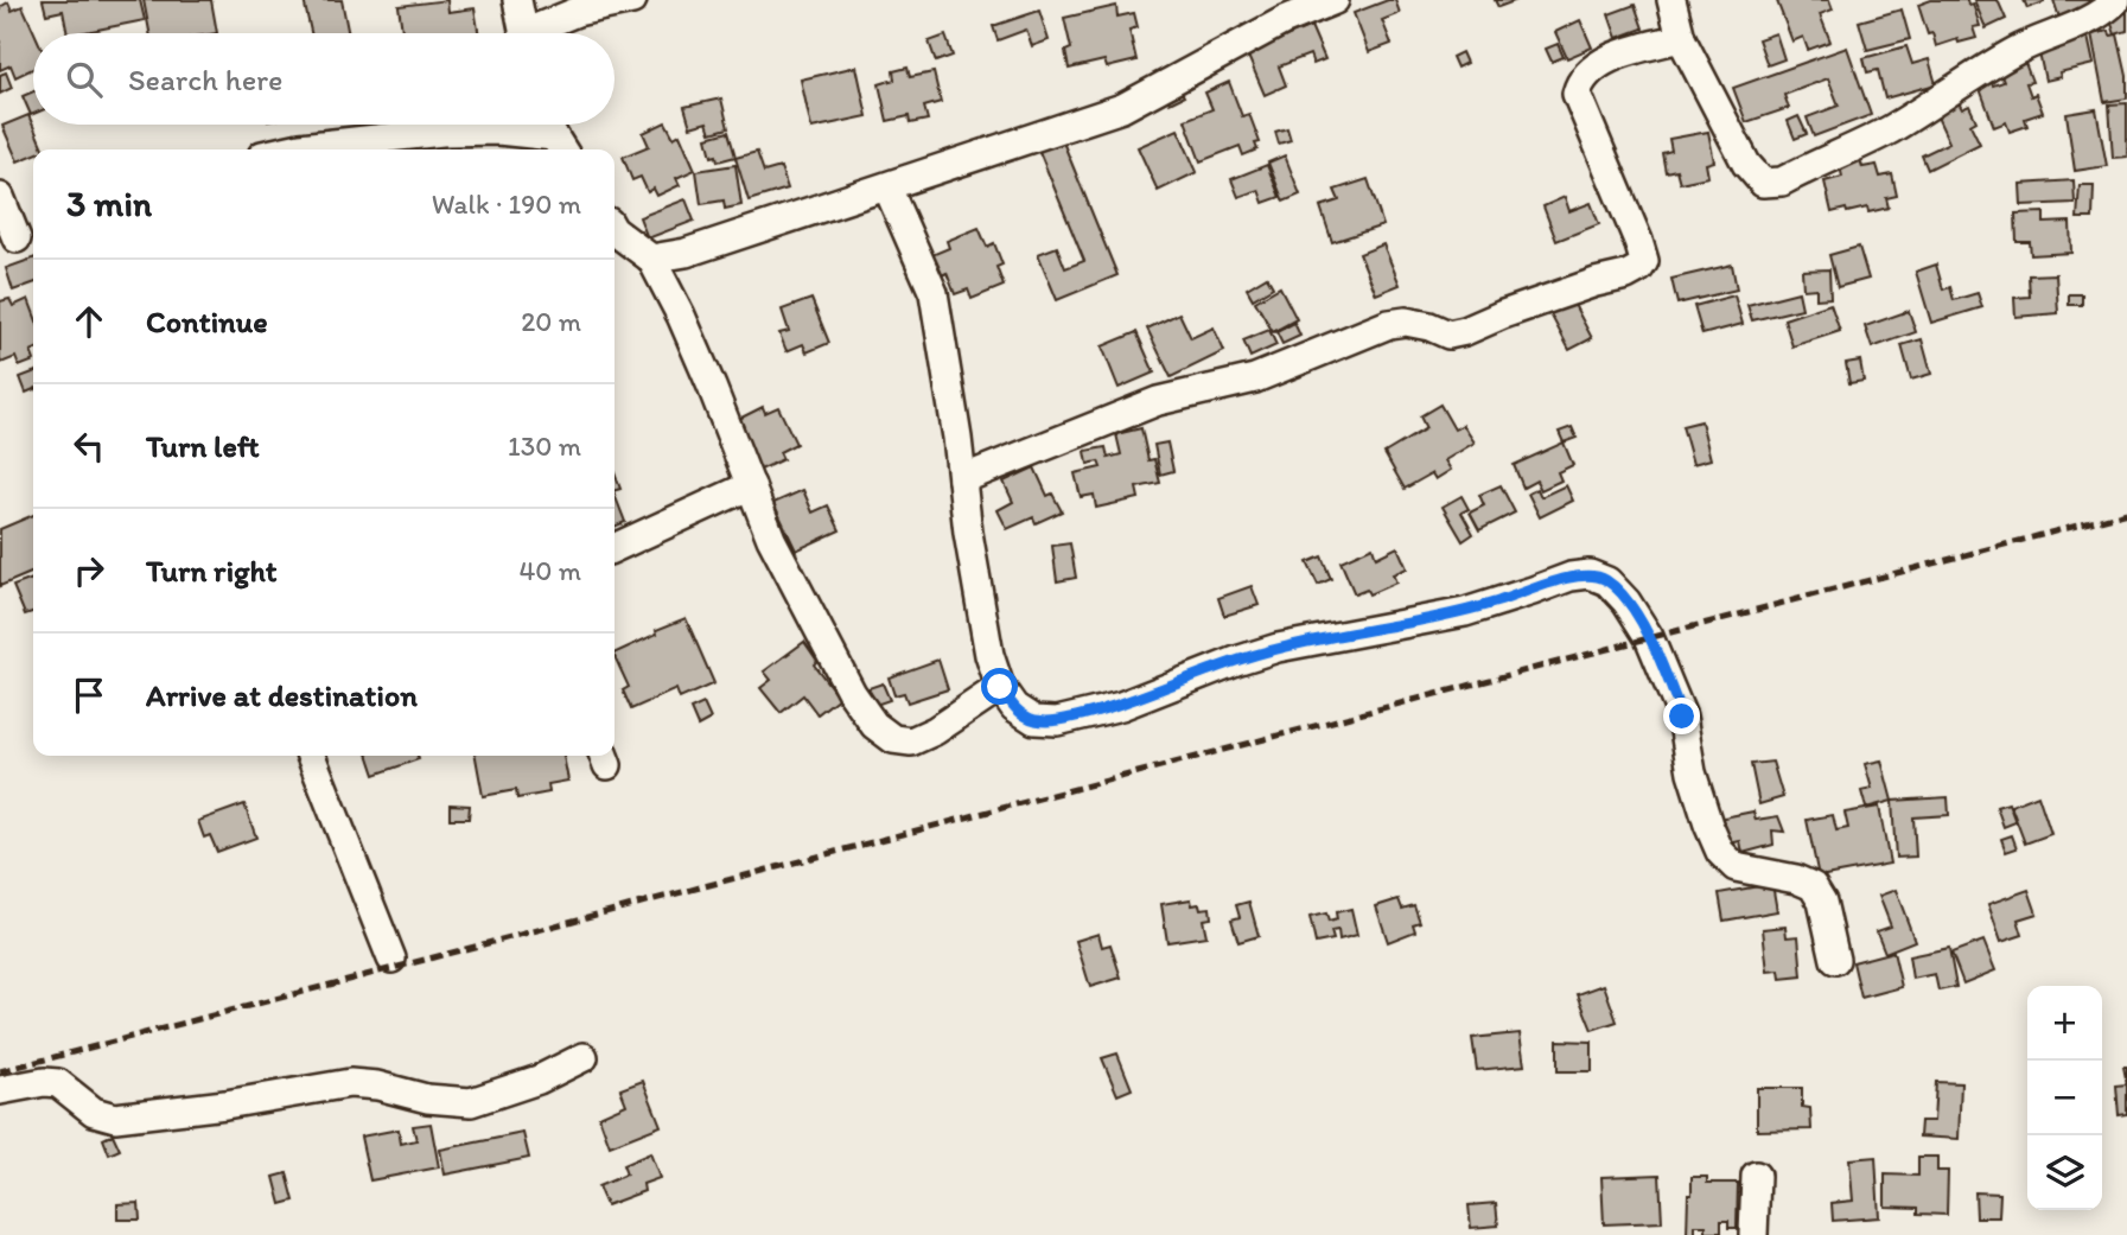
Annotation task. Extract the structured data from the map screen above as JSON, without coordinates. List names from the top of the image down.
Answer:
{
  "page": {
    "search": "Search here",
    "heading": ["3 min", "Walk · 190 m"],
    "list": [
      ["Continue", "20 m"],
      ["Turn left", "130 m"],
      ["Turn right", "40 m"],
      "Arrive at destination"
    ],
    "map_buttons": ["+", "−"]
  }
}
